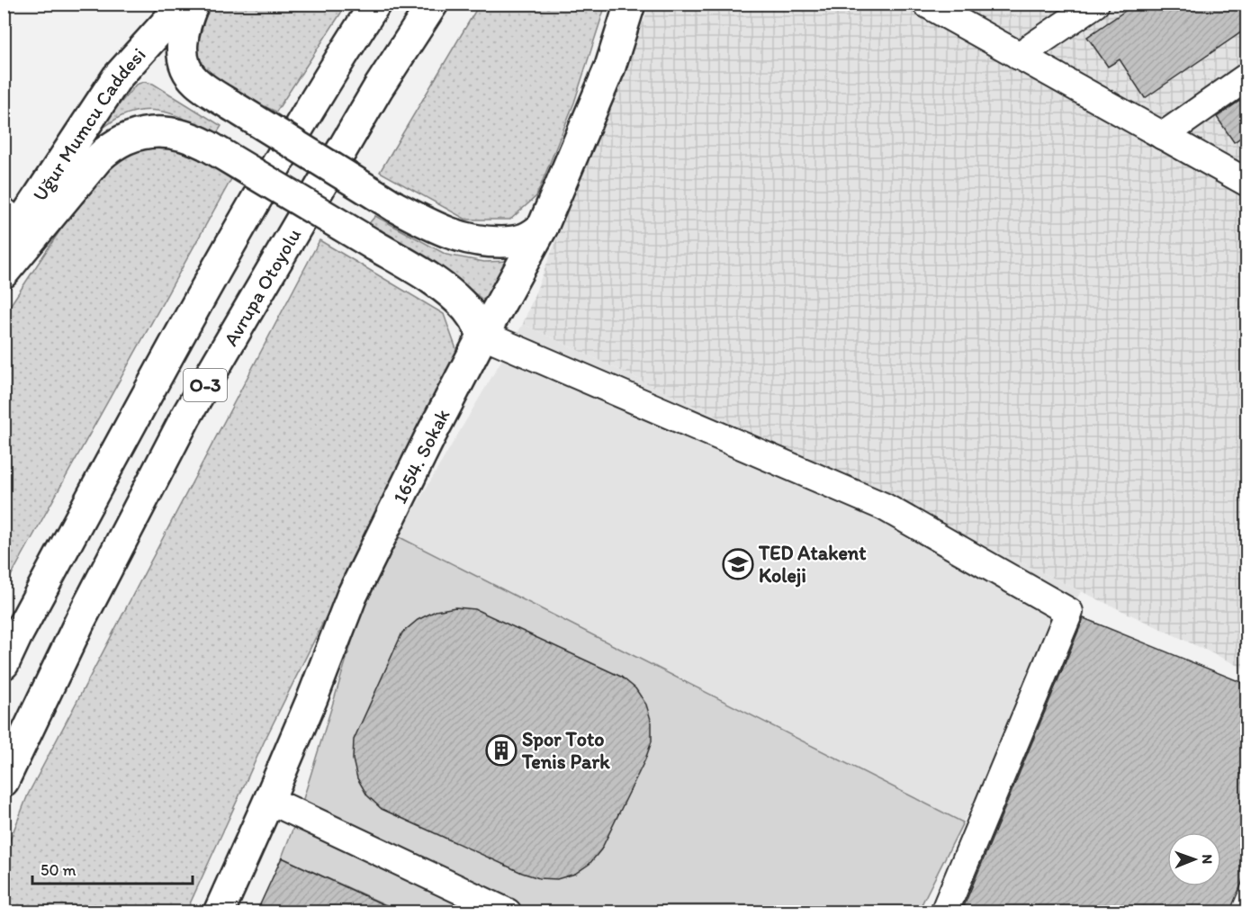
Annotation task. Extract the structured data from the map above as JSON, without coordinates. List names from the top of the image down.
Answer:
{
  "streets": {
    "main road": [
      "Uğur Mumcu Caddesi",
      "Avrupa Otoyolu",
      "O-3",
      "1654. Sokak"
    ]
  },
  "places": {
    "school or university": ["TED Atakent Koleji"],
    "building": ["Spor Toto Tenis Park"]
  },
  "scale_bar": "50 m",
  "north": "right"
}
